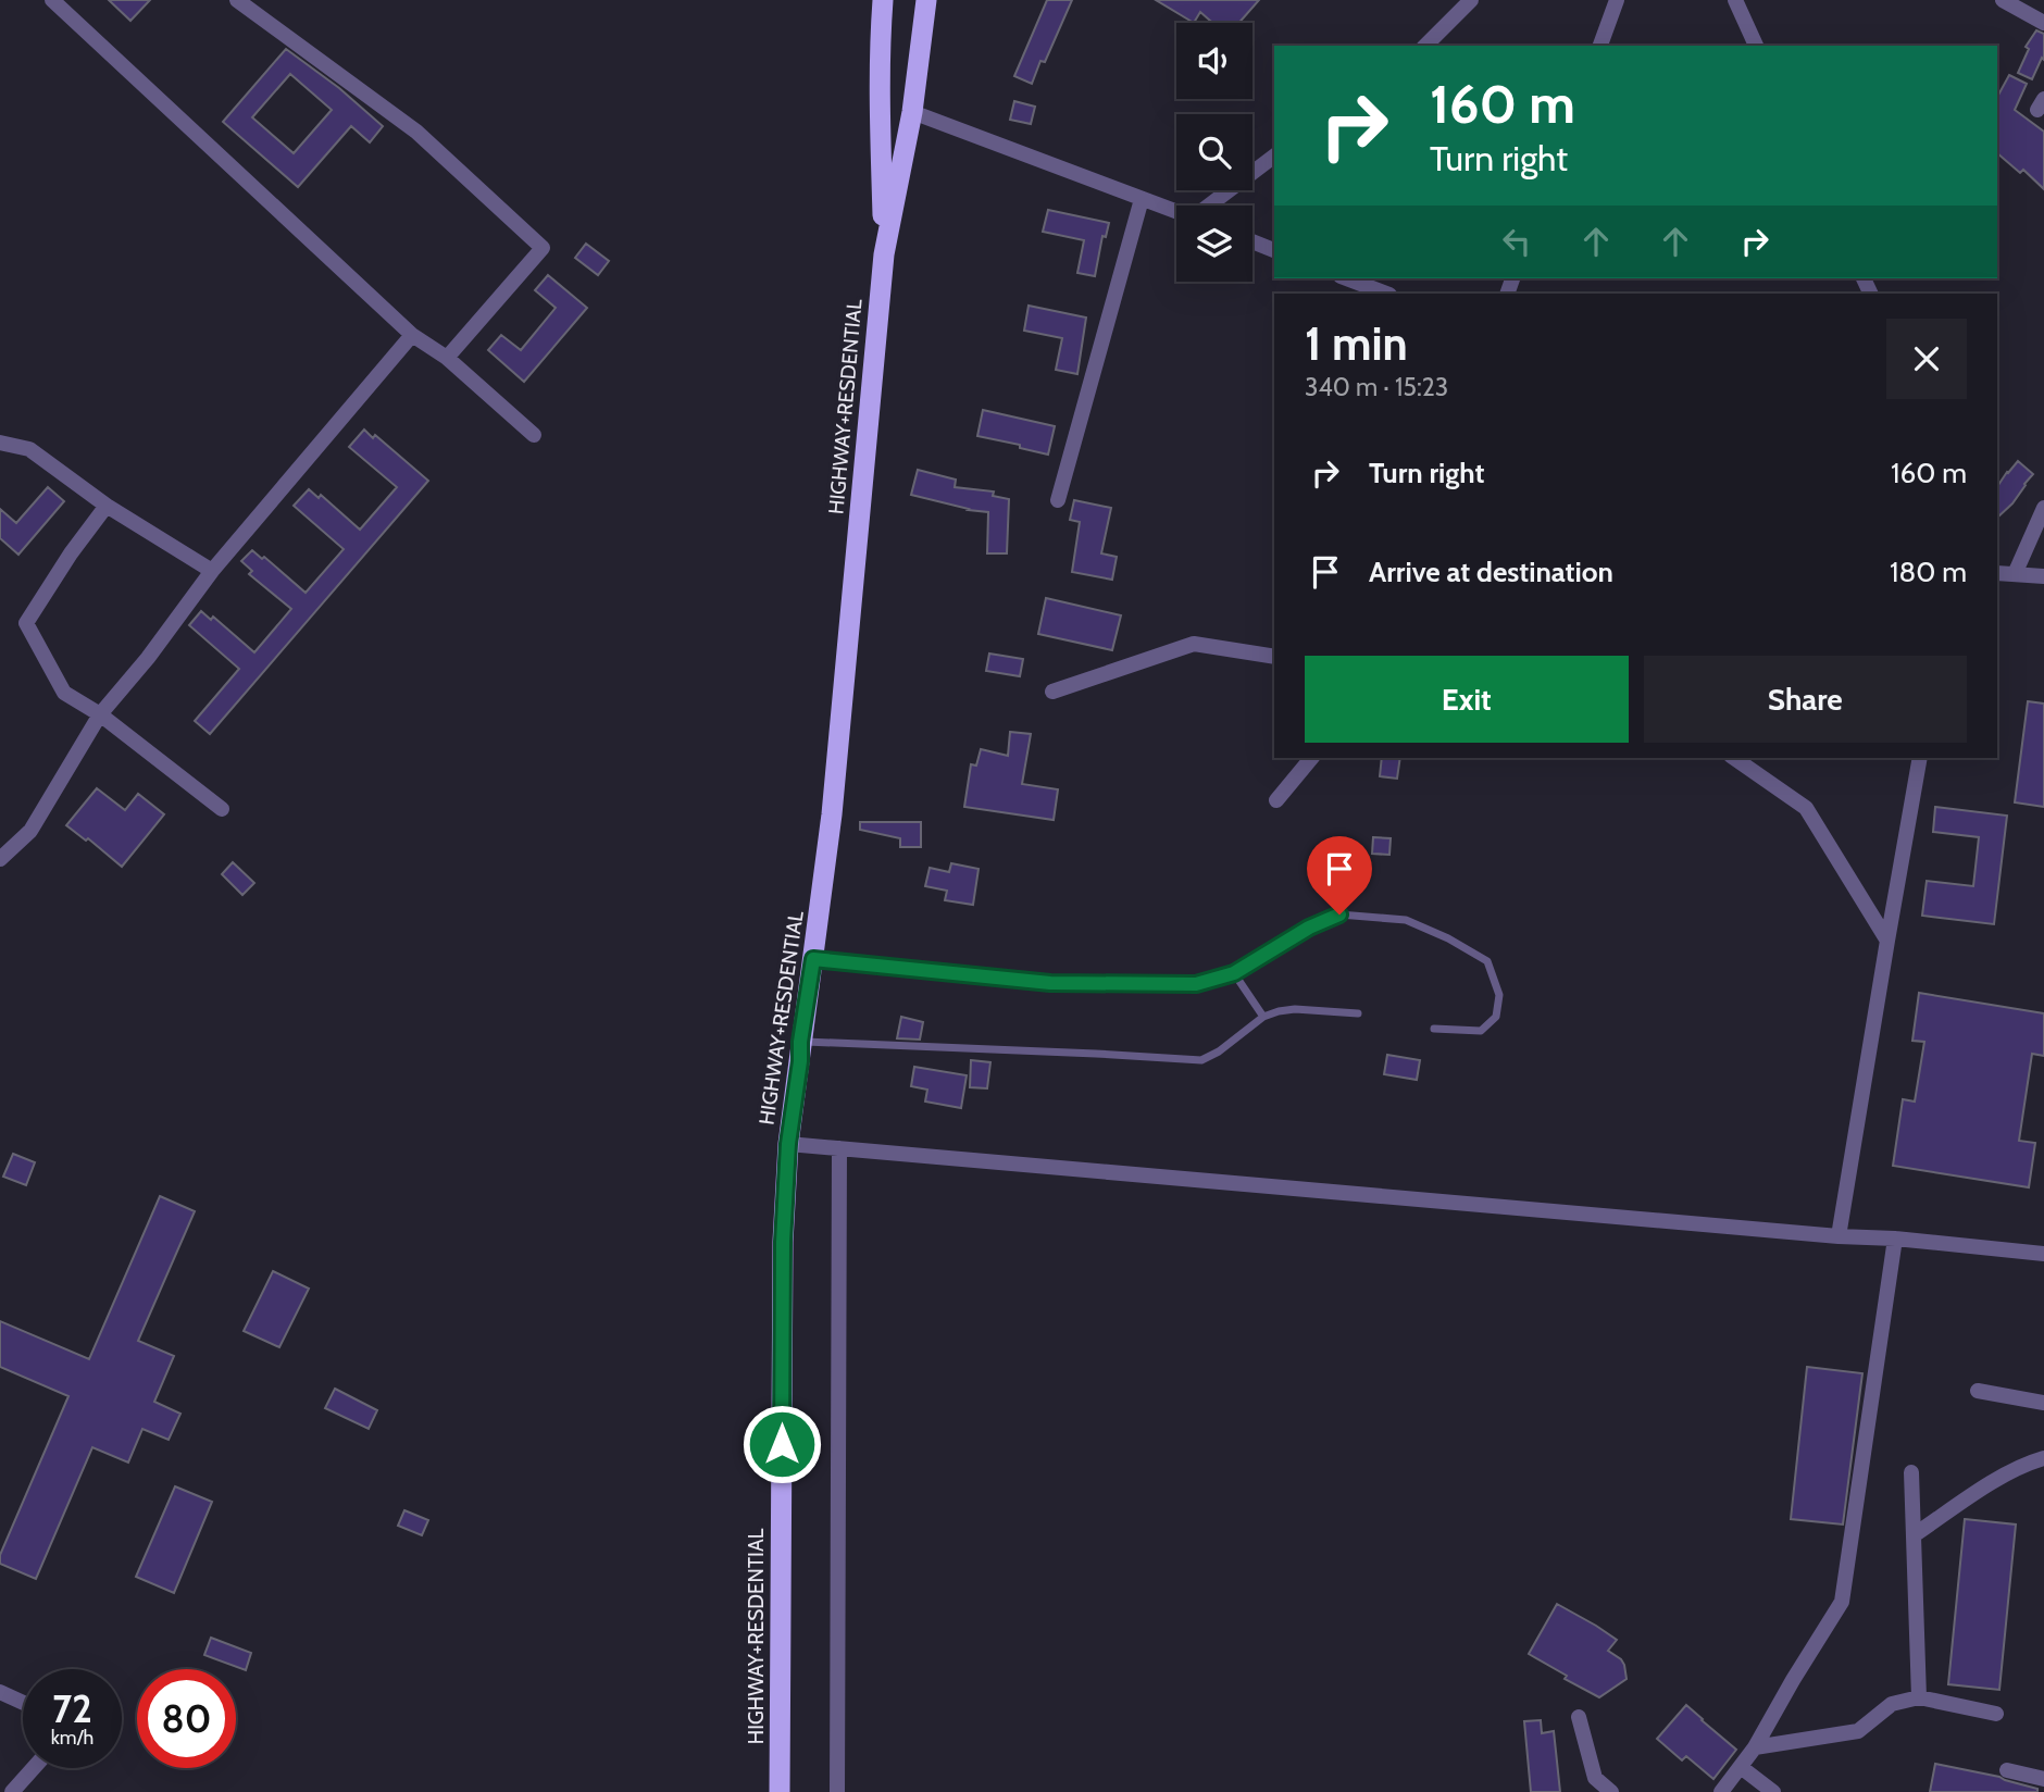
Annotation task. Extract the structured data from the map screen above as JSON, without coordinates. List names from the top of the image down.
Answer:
{
  "streets": {
    "highway": ["HIGHWAY+RESDENTIAL"]
  },
  "page": {
    "turn": ["160 m", "Turn right"],
    "heading": ["1 min", "340 m · 15:23"],
    "list": [
      {
        "name": "Turn right",
        "value": "160 m"
      },
      {
        "name": "Arrive at destination",
        "value": "180 m"
      }
    ],
    "buttons": ["Exit", "Share"],
    "speed": "72 km/h",
    "limit": "80"
  }
}
